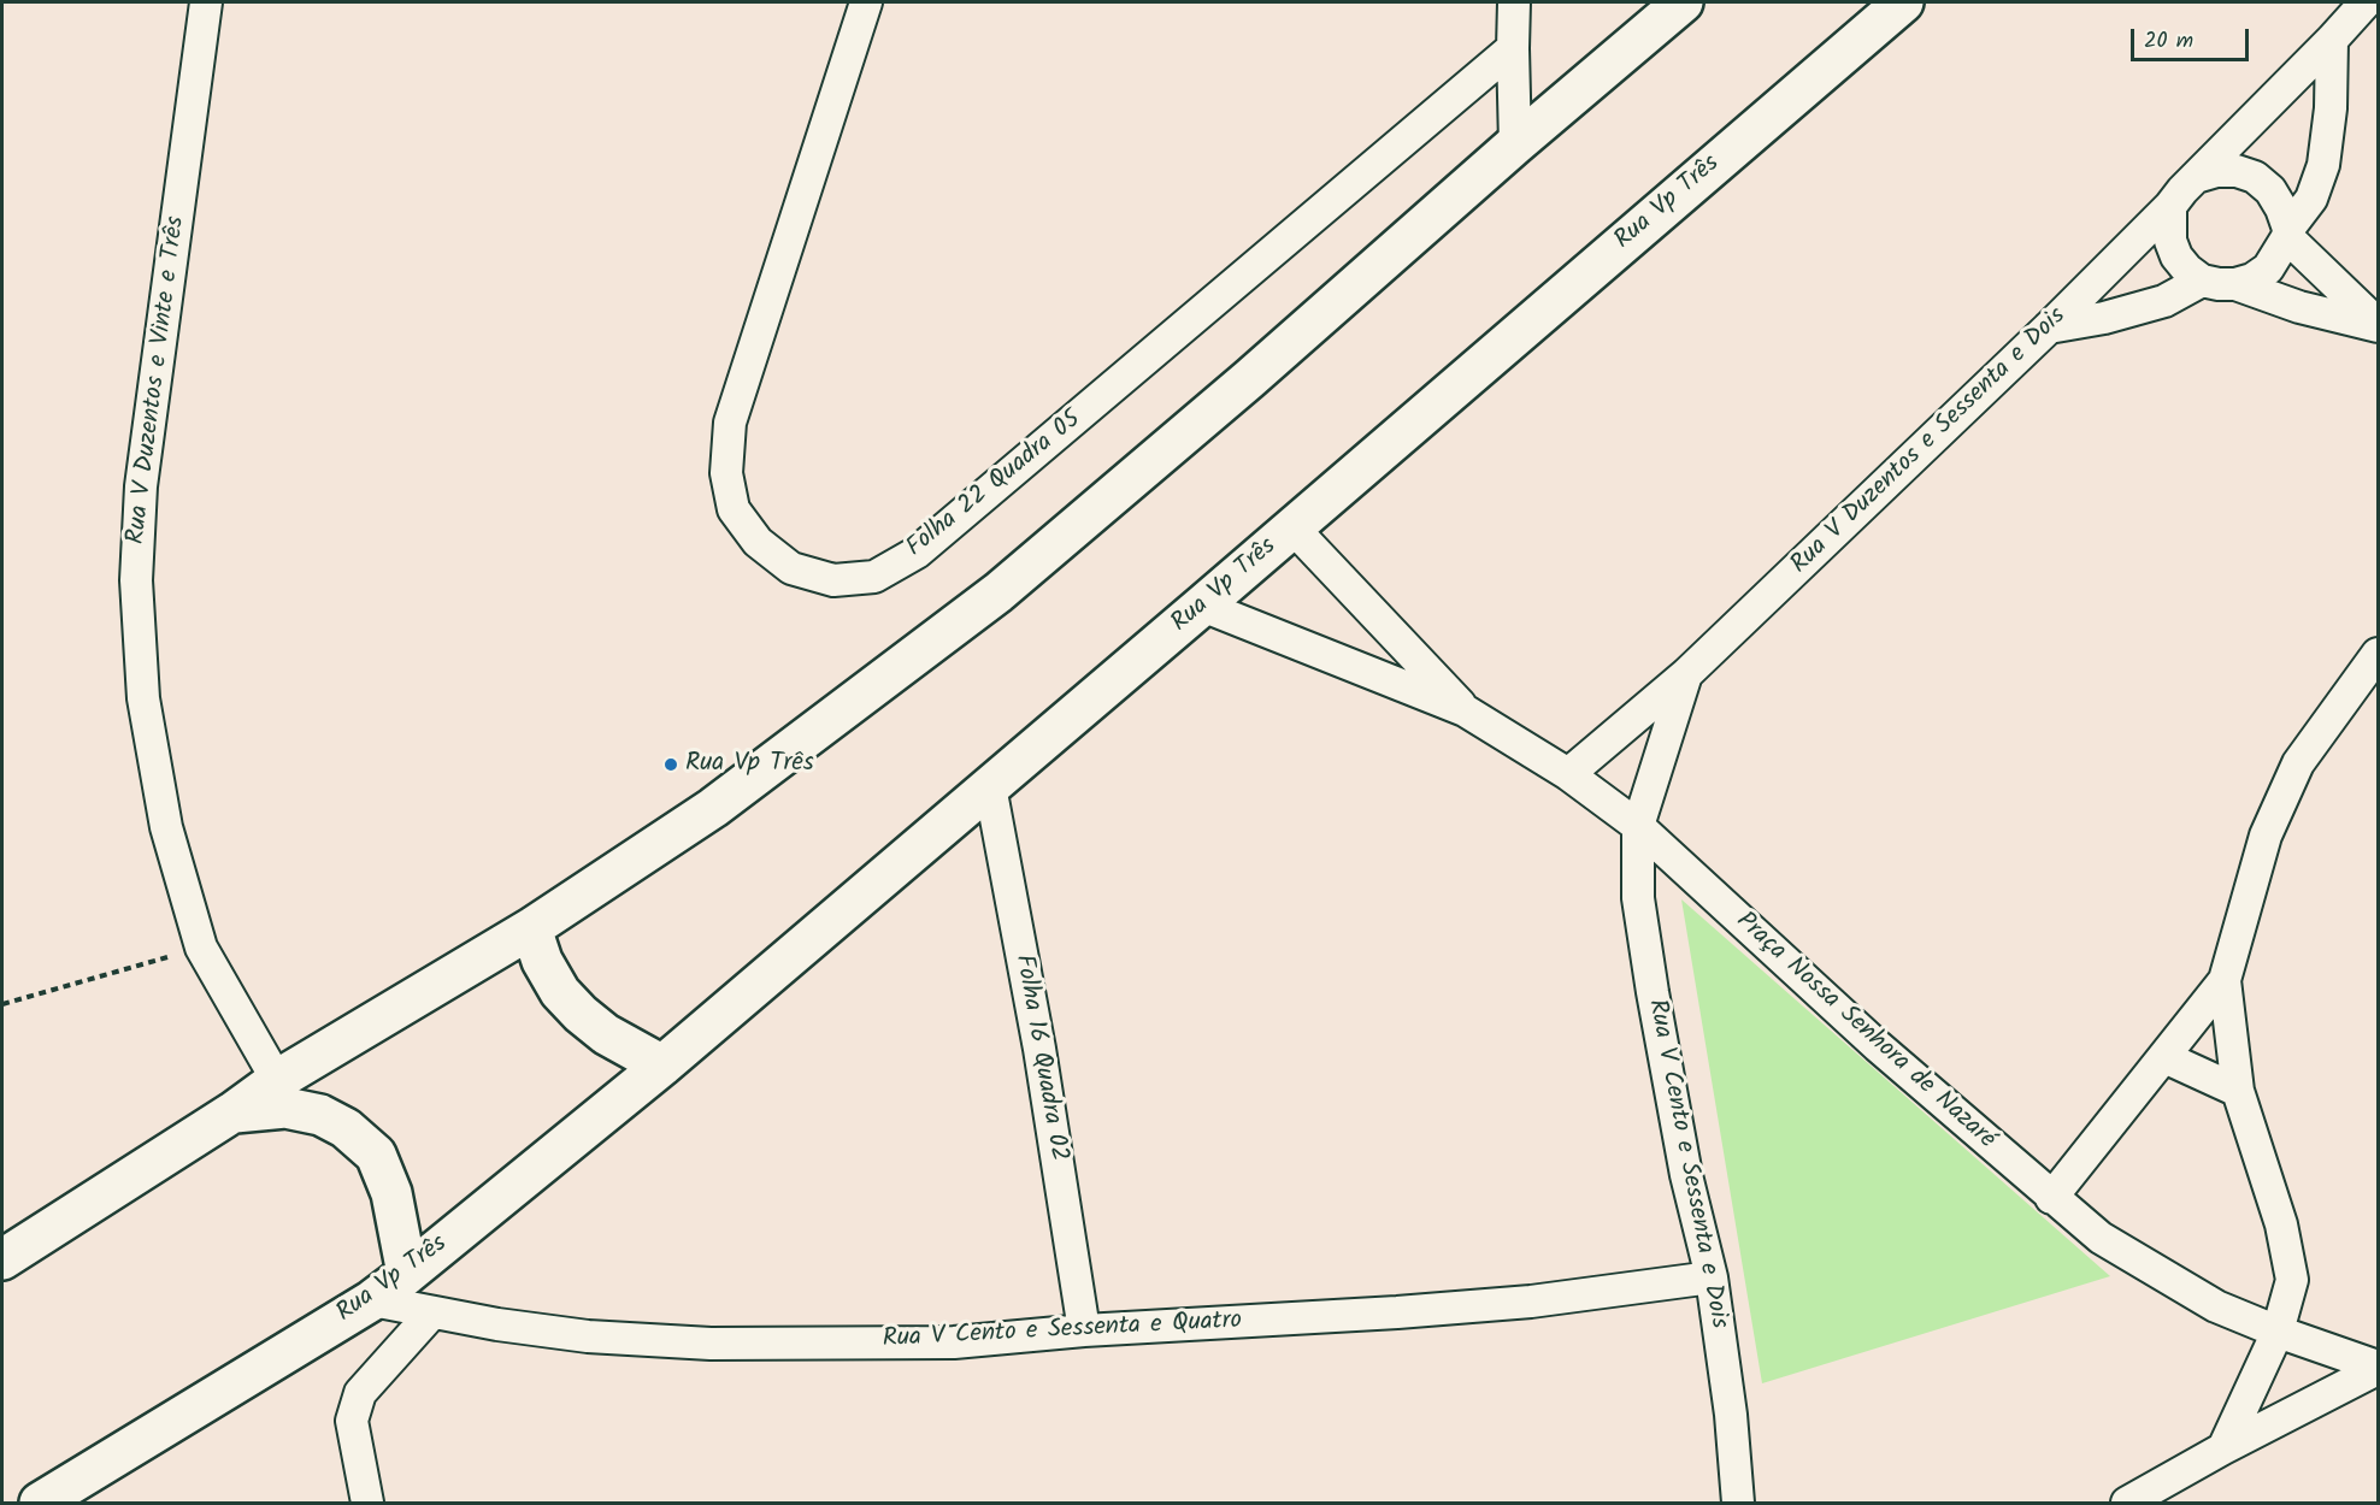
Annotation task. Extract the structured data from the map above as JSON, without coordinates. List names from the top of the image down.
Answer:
{
  "streets": {
    "main road": ["Rua Vp Três"],
    "street": [
      "Rua V Duzentos e Vinte e Três",
      "Rua V Duzentos e Sessenta e Dois",
      "Folha 22 Quadra 05",
      "Praça Nossa Senhora de Nazaré",
      "Folha 16 Quadra 02",
      "Rua V Cento e Sessenta e Dois",
      "Rua V Cento e Sessenta e Quatro"
    ]
  },
  "crossings": [
    ["Rua Vp Três", "Praça Nossa Senhora de Nazaré"],
    ["Rua Vp Três", "Folha 16 Quadra 02"],
    ["Rua Vp Três", "Rua V Cento e Sessenta e Quatro"],
    ["Rua V Duzentos e Sessenta e Dois", "Praça Nossa Senhora de Nazaré"],
    ["Rua V Duzentos e Sessenta e Dois", "Rua V Cento e Sessenta e Dois"],
    ["Praça Nossa Senhora de Nazaré", "Rua V Cento e Sessenta e Dois"],
    ["Folha 16 Quadra 02", "Rua V Cento e Sessenta e Quatro"],
    ["Rua V Cento e Sessenta e Dois", "Rua V Cento e Sessenta e Quatro"]
  ],
  "places": ["Rua Vp Três"],
  "scale_bar": "20 m"
}
